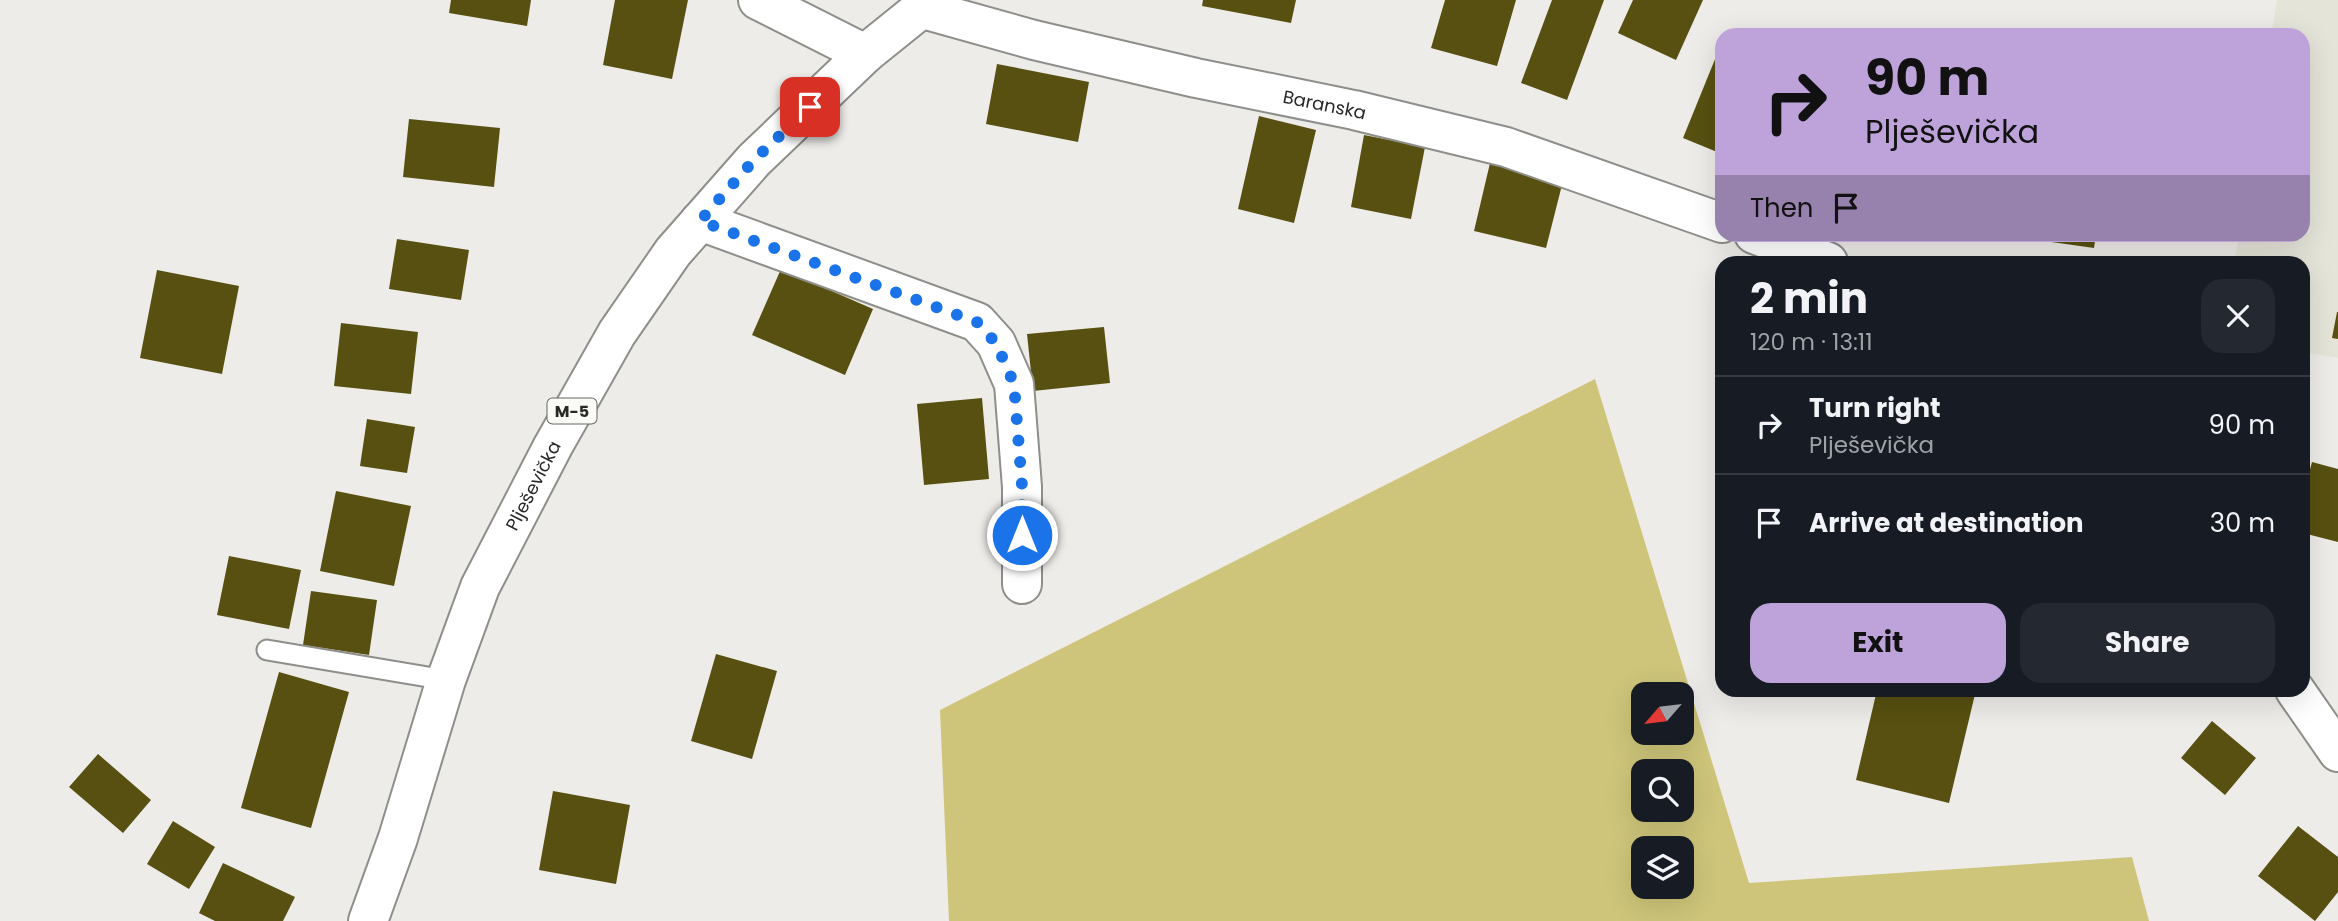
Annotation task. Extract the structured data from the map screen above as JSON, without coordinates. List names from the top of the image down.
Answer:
{
  "streets": {
    "street": ["Baranska", "M-5", "Plješevička"]
  },
  "crossings": [
    ["Baranska", "Plješevička"]
  ],
  "north": "bottom left",
  "page": {
    "turn": ["90 m", "Plješevička"],
    "then": "Then",
    "heading": ["2 min", "120 m · 13:11"],
    "list": [
      {
        "name": "Turn right",
        "note": "Plješevička",
        "value": "90 m"
      },
      {
        "name": "Arrive at destination",
        "value": "30 m"
      }
    ],
    "buttons": ["Exit", "Share"]
  }
}
